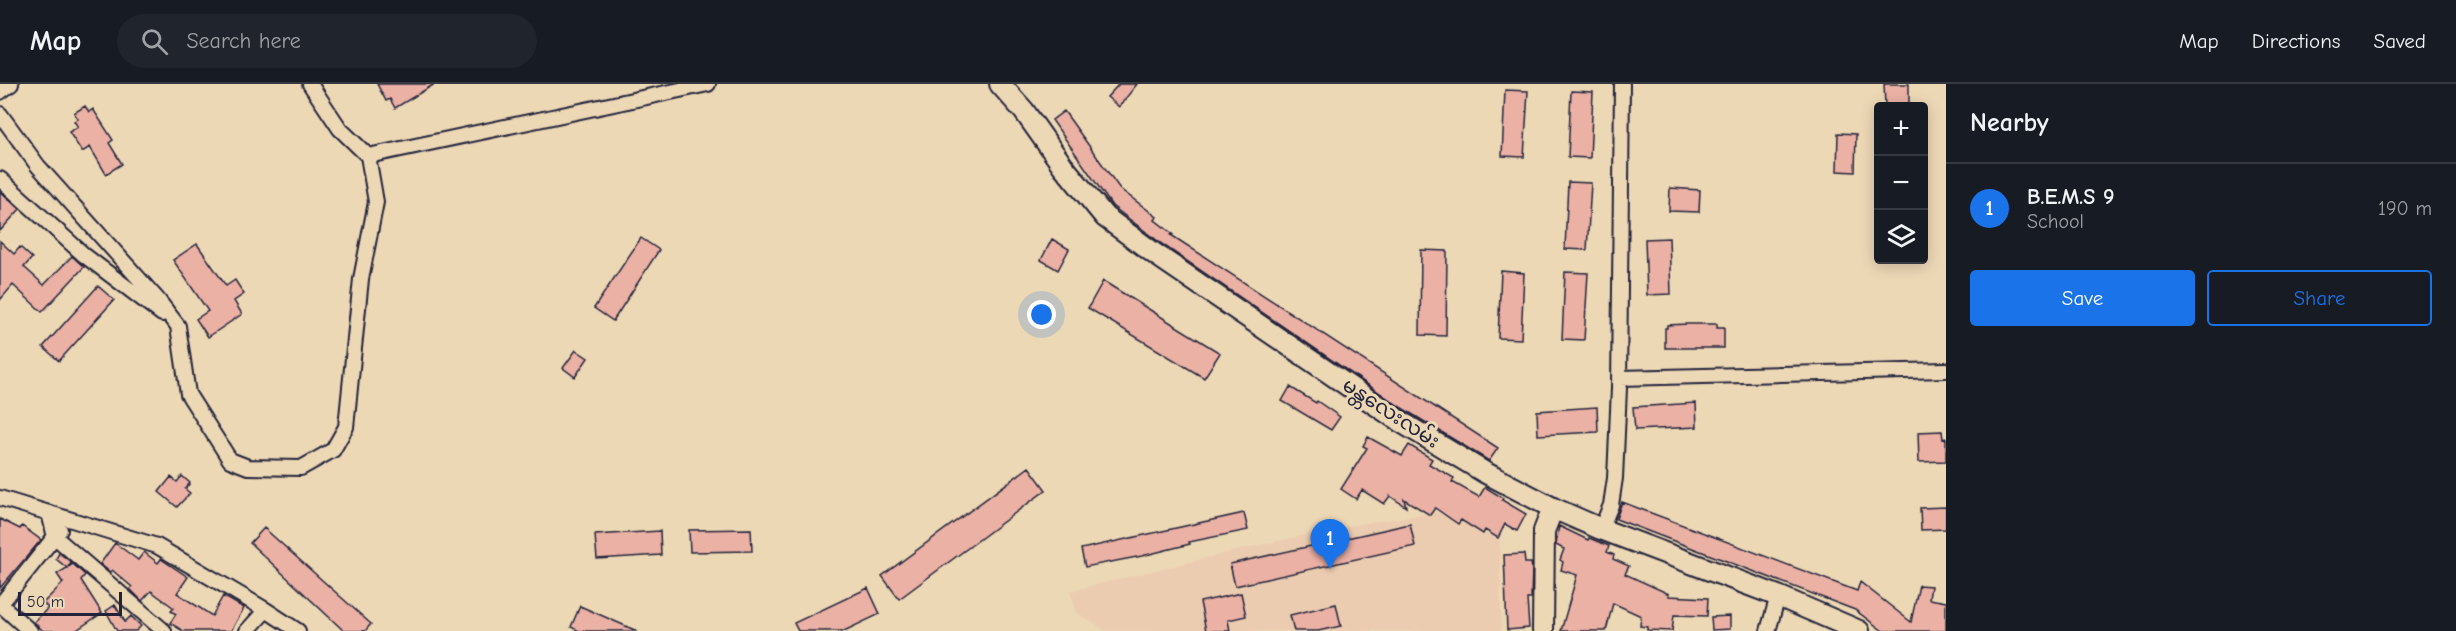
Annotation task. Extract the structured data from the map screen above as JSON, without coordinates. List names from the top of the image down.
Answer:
{
  "streets": {
    "main road": ["မန္တလေးလမ်း"]
  },
  "scale_bar": "50 m",
  "page": {
    "header": "Map",
    "search": "Search here",
    "nav": ["Map", "Directions", "Saved"],
    "heading": "Nearby",
    "map_buttons": ["+", "−"],
    "list": [
      {
        "mark": "1",
        "name": "B.E.M.S 9",
        "note": "School",
        "value": "190 m"
      }
    ],
    "buttons": ["Save", "Share"],
    "pins": "1",
    "scale": "50 m"
  }
}
